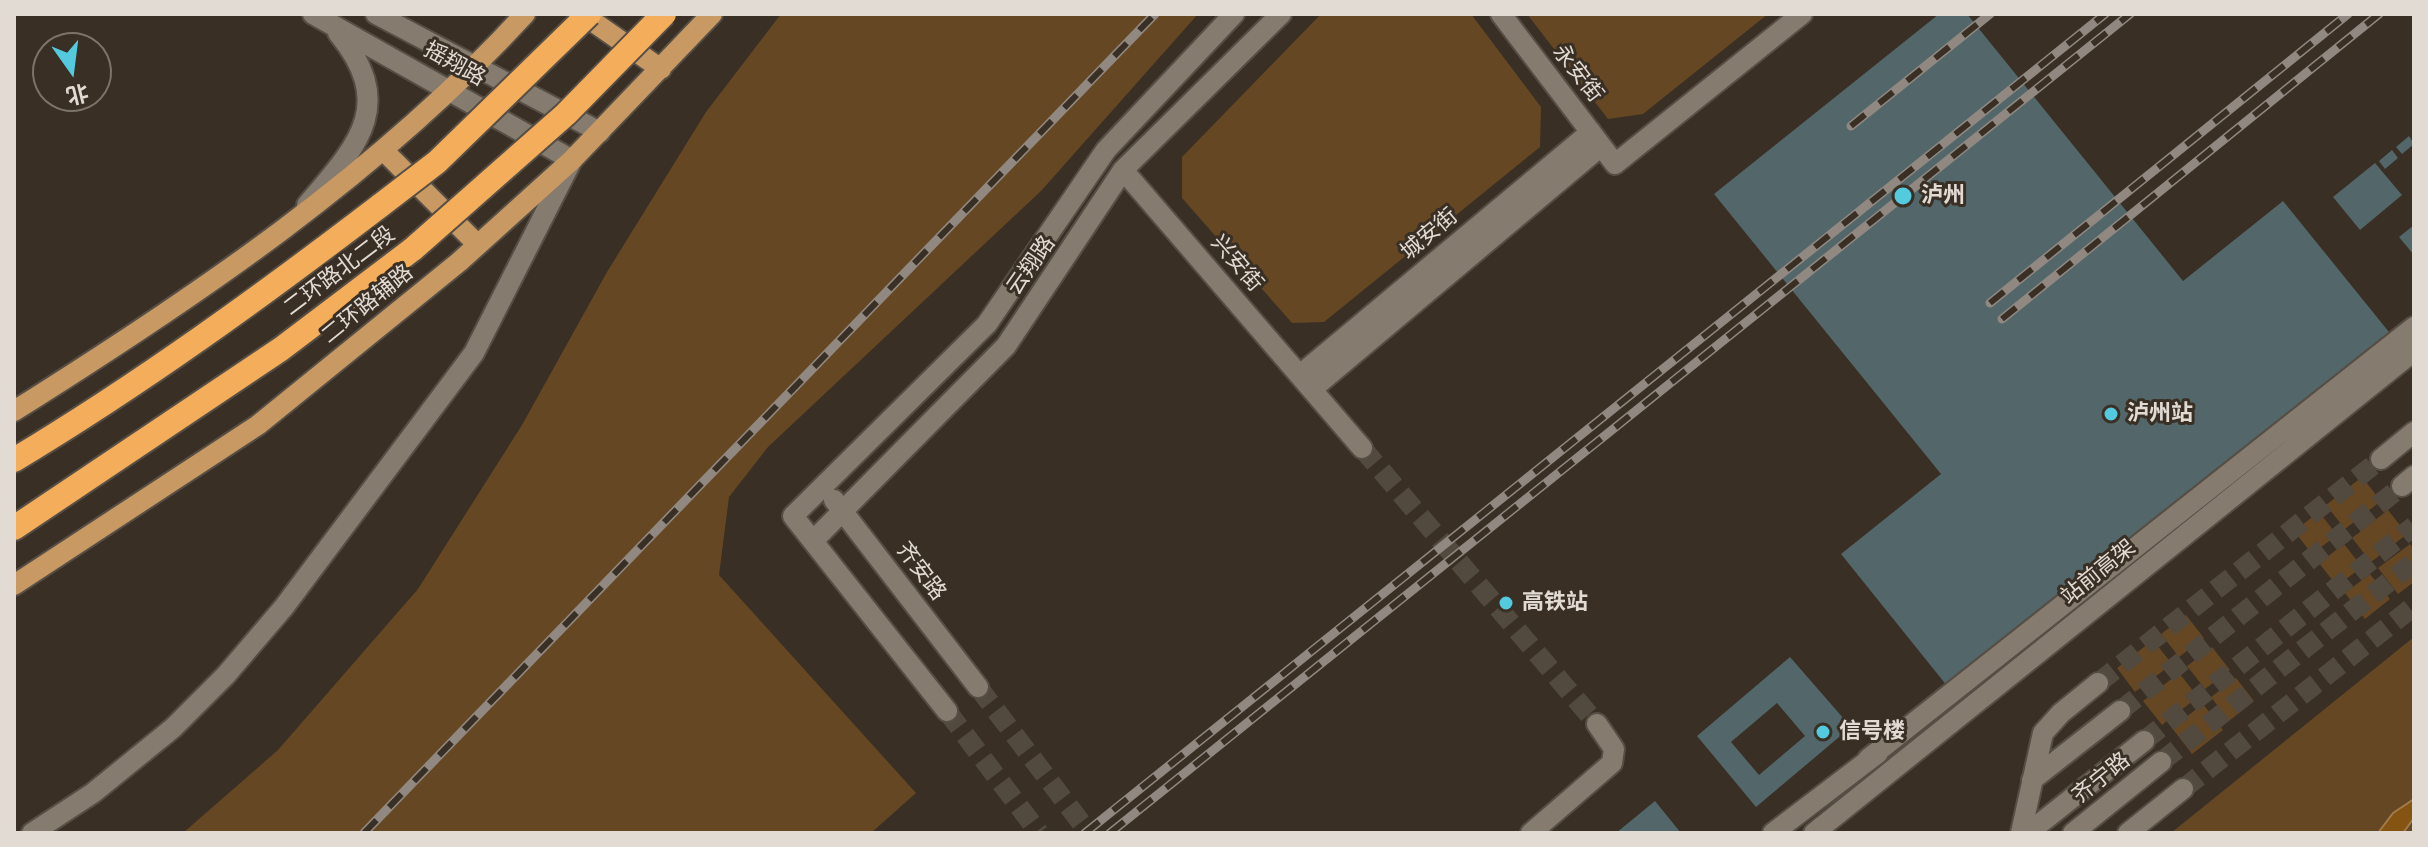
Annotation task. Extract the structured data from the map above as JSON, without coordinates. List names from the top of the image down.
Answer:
{
  "streets": {
    "highway": ["二环路北二段"],
    "main road": ["二环路辅路"],
    "street": [
      "摇翔路",
      "永安街",
      "城安街",
      "兴安街",
      "云翔路",
      "齐安路",
      "站前高架",
      "齐宁路"
    ]
  },
  "crossings": [
    ["摇翔路", "二环路辅路"],
    ["永安街", "城安街"],
    ["城安街", "兴安街"],
    ["兴安街", "云翔路"],
    ["云翔路", "齐安路"]
  ],
  "places": [
    "泸州",
    "泸州站",
    "高铁站",
    "信号楼"
  ],
  "north": "bottom"
}
